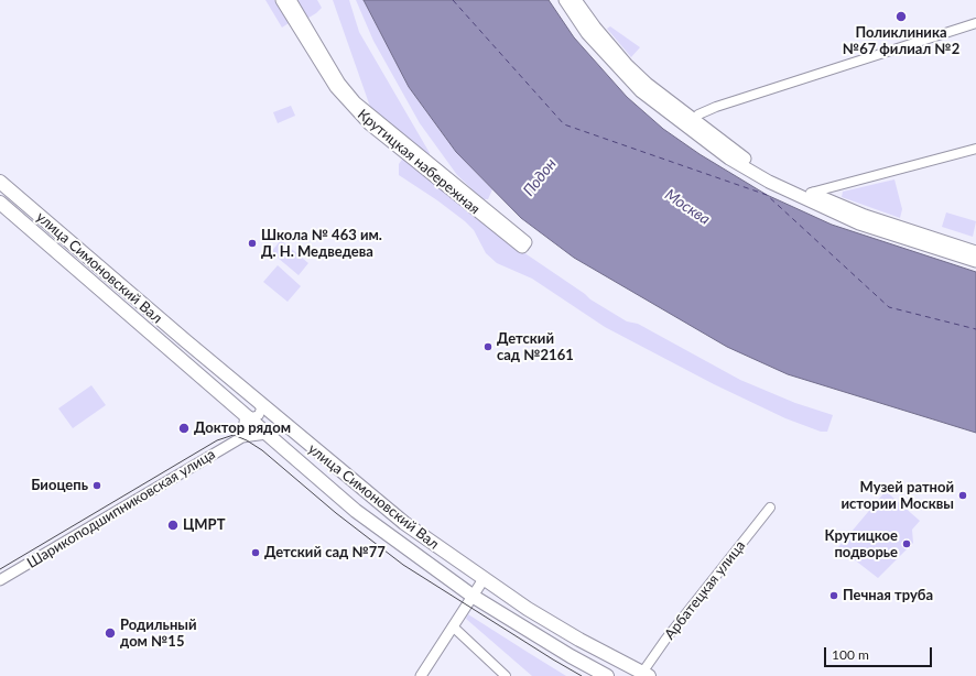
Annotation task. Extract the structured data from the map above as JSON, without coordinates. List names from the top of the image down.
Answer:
{
  "streets": {
    "main road": ["Крутицкая набережная", "улица Симоновский Вал"],
    "street": ["Шарикоподшипниковская улица", "Арбатецкая улица"]
  },
  "crossings": [
    ["улица Симоновский Вал", "Арбатецкая улица"]
  ],
  "water": ["Подон", "Москва"],
  "places": [
    "Поликлиника №67 филиал №2",
    "Школа № 463 им. Д. Н. Медведева",
    "Детский сад №2161",
    "Доктор рядом",
    "Биоцепь",
    "Музей ратной истории Москвы",
    "ЦМРТ",
    "Крутицкое подворье",
    "Детский сад №77",
    "Печная труба",
    "Родильный дом №15"
  ],
  "scale_bar": "100 m"
}
